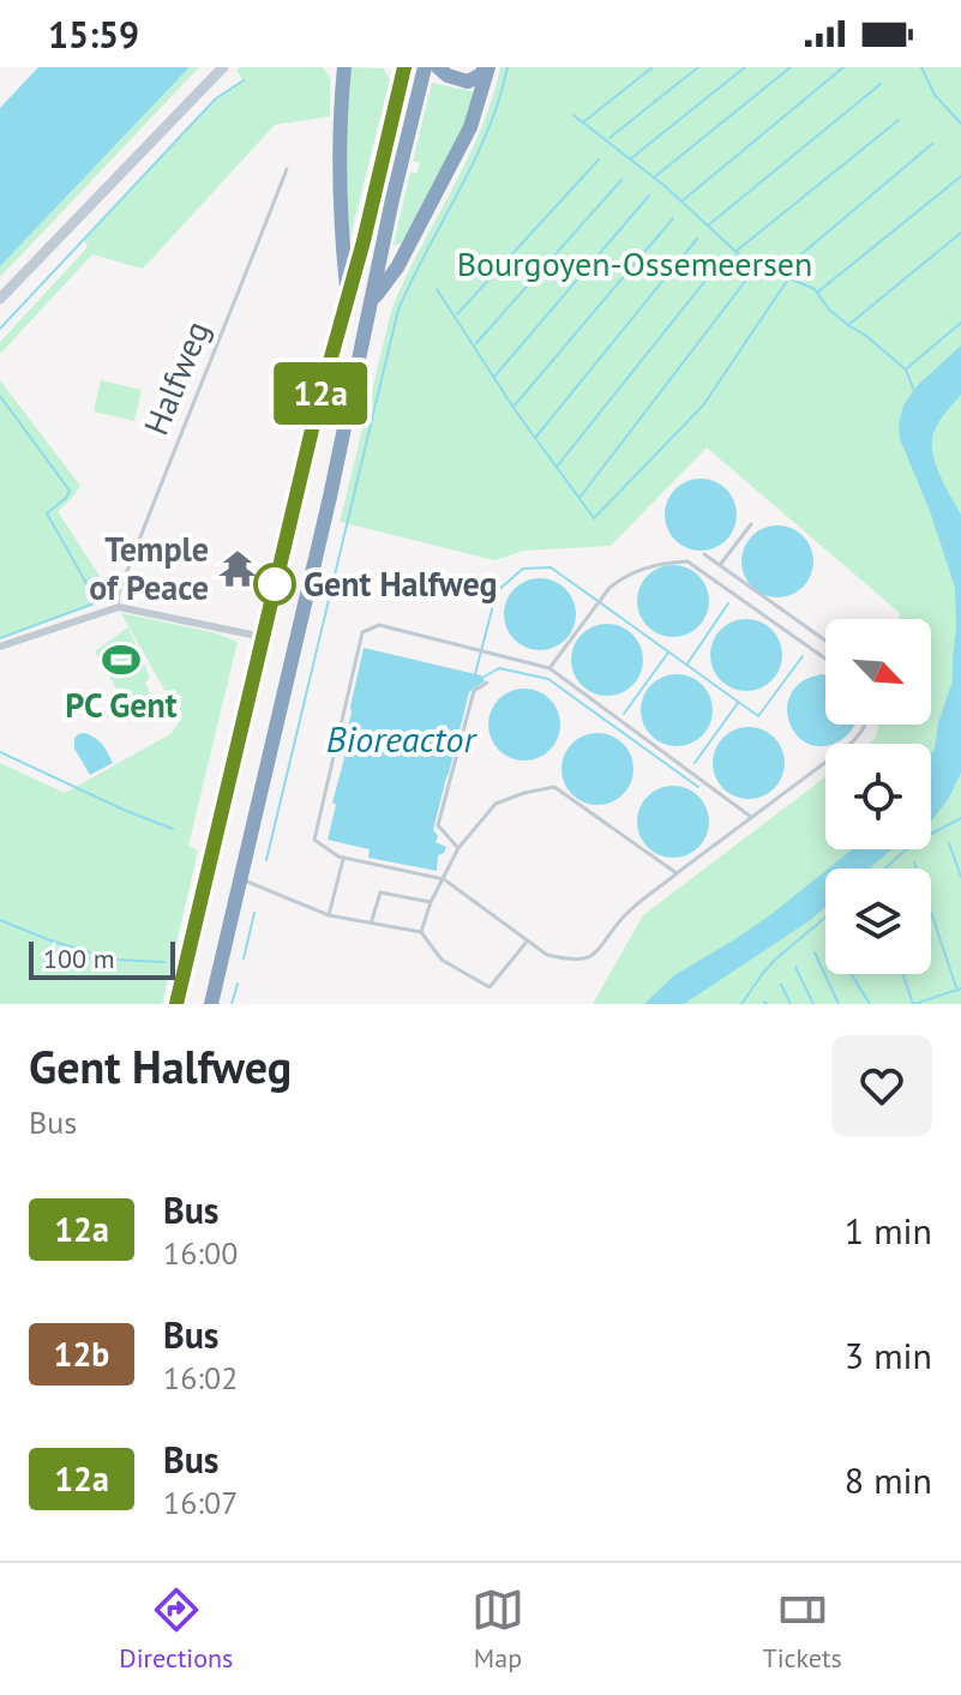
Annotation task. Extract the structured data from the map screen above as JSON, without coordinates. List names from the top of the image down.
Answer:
{
  "streets": {
    "lane": ["Halfweg"]
  },
  "water": ["Bioreactor"],
  "parks": ["Bourgoyen-Ossemeersen"],
  "places": {
    "temple": ["Temple of Peace"],
    "other": ["Gent Halfweg"],
    "sports": ["PC Gent"]
  },
  "lines": ["bus line 12a"],
  "scale_bar": "100 m",
  "north": "bottom right",
  "page": {
    "status": "15:59",
    "on_map": "12a",
    "scale": "100 m",
    "heading": ["Gent Halfweg", "Bus"],
    "list": [
      {
        "mark": "12a",
        "name": "Bus",
        "note": "16:00",
        "value": "1 min"
      },
      {
        "mark": "12b",
        "name": "Bus",
        "note": "16:02",
        "value": "3 min"
      },
      {
        "mark": "12a",
        "name": "Bus",
        "note": "16:07",
        "value": "8 min"
      }
    ],
    "tabs": ["Directions", "Map", "Tickets"]
  }
}
